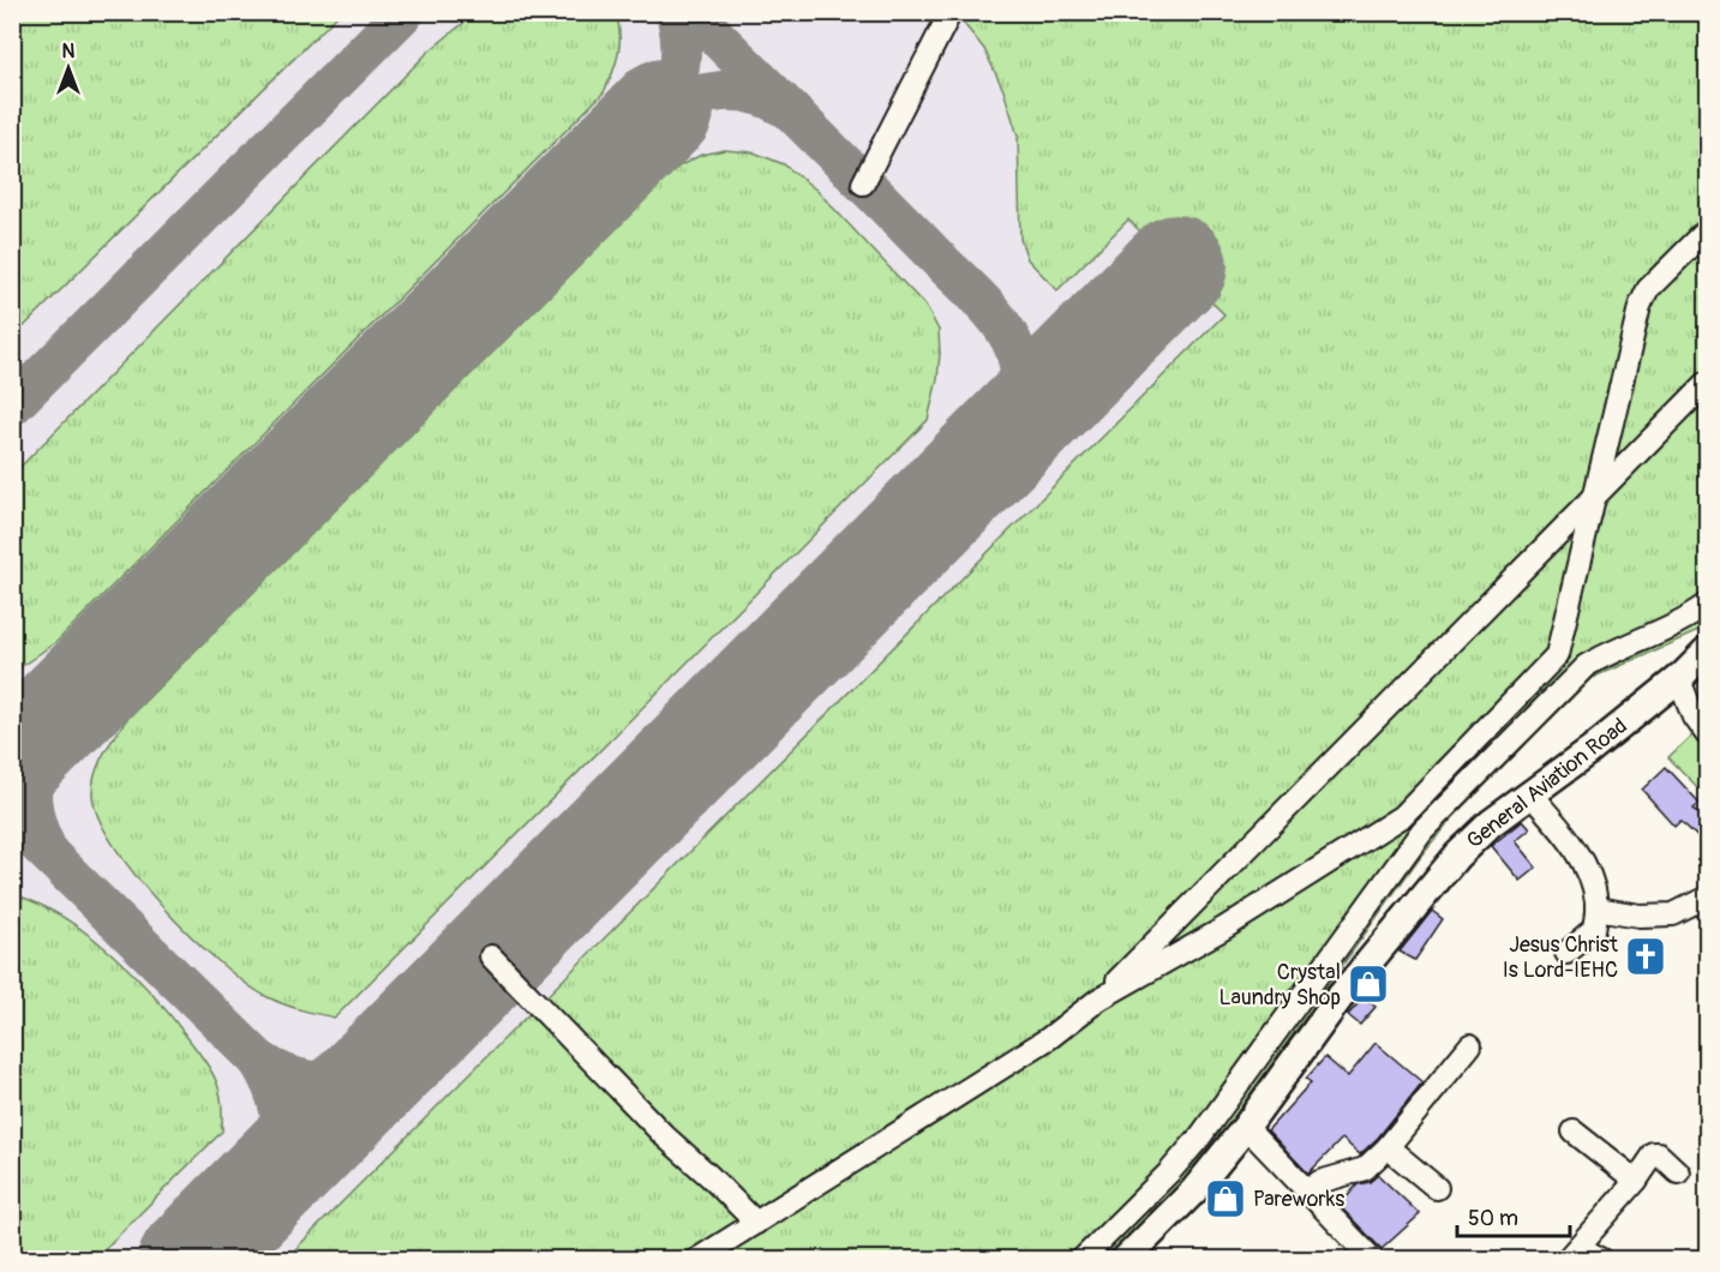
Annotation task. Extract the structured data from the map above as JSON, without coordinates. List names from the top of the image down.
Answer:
{
  "streets": {
    "main road": ["General Aviation Road"]
  },
  "places": {
    "church": ["Jesus Christ Is Lord-IEHC"],
    "shop": ["Crystal Laundry Shop", "Pareworks"]
  },
  "scale_bar": "50 m",
  "north": "top"
}
